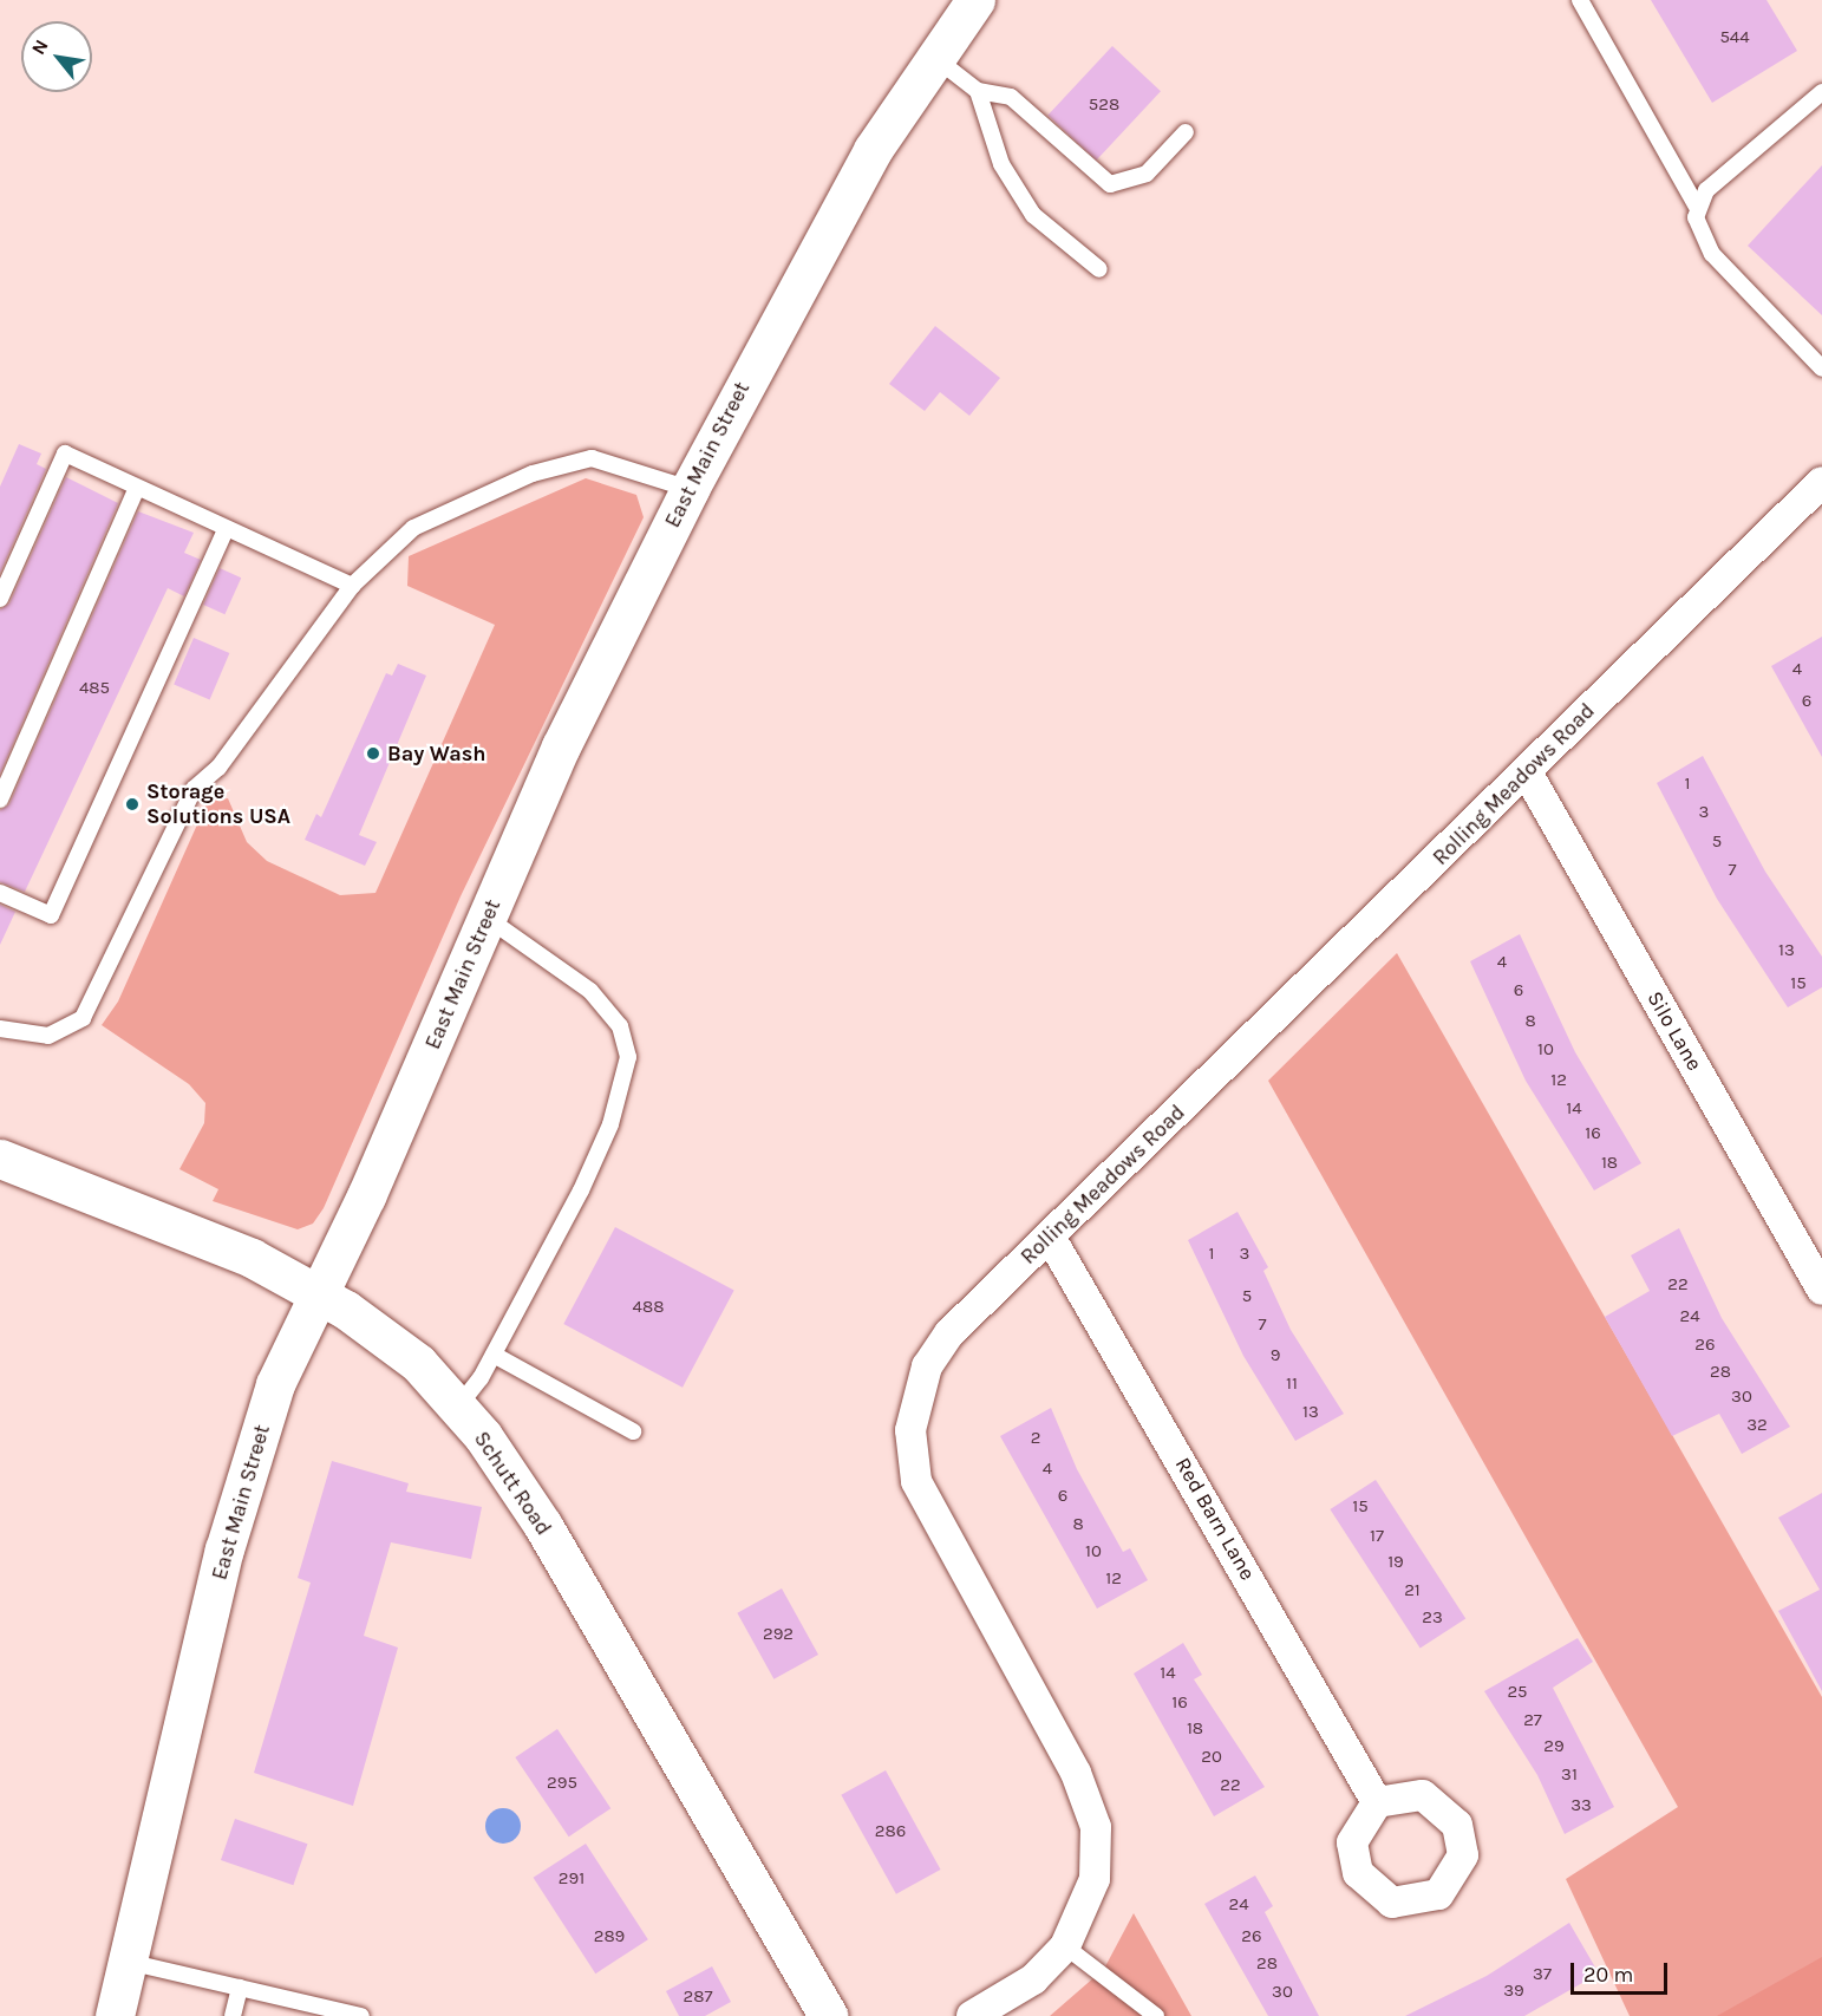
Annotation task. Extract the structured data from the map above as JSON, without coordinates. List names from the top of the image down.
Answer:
{
  "streets": {
    "main road": ["East Main Street", "Schutt Road"],
    "street": ["Rolling Meadows Road", "Silo Lane", "Red Barn Lane"]
  },
  "crossings": [
    ["East Main Street", "Schutt Road"],
    ["Rolling Meadows Road", "Silo Lane"],
    ["Rolling Meadows Road", "Red Barn Lane"]
  ],
  "places": ["Bay Wash", "Storage Solutions USA"],
  "house_numbers": [
    "544",
    "528",
    "4",
    "485",
    "6",
    "1",
    "3",
    "5",
    "7",
    "13",
    "4",
    "15",
    "6",
    "8",
    "10",
    "12",
    "14",
    "16",
    "18",
    "1",
    "3",
    "22",
    "5",
    "488",
    "24",
    "7",
    "26",
    "9",
    "28",
    "11",
    "30",
    "13",
    "32",
    "2",
    "4",
    "6",
    "15",
    "8",
    "17",
    "10",
    "19",
    "12",
    "21",
    "23",
    "292",
    "14",
    "25",
    "16",
    "27",
    "18",
    "29",
    "20",
    "31",
    "295",
    "22",
    "33",
    "286",
    "291",
    "24",
    "289",
    "26",
    "28",
    "37",
    "39",
    "30",
    "287"
  ],
  "scale_bar": "20 m",
  "north": "top left"
}
